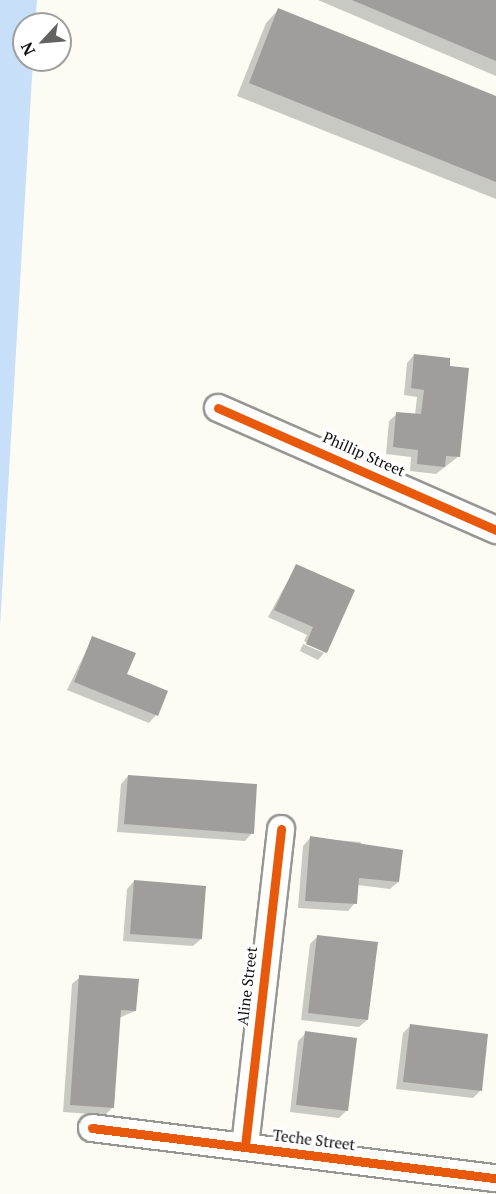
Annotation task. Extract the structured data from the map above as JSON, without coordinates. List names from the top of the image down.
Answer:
{
  "streets": {
    "street": ["Phillip Street", "Aline Street", "Teche Street"]
  },
  "crossings": [
    ["Aline Street", "Teche Street"]
  ],
  "north": "bottom left"
}
